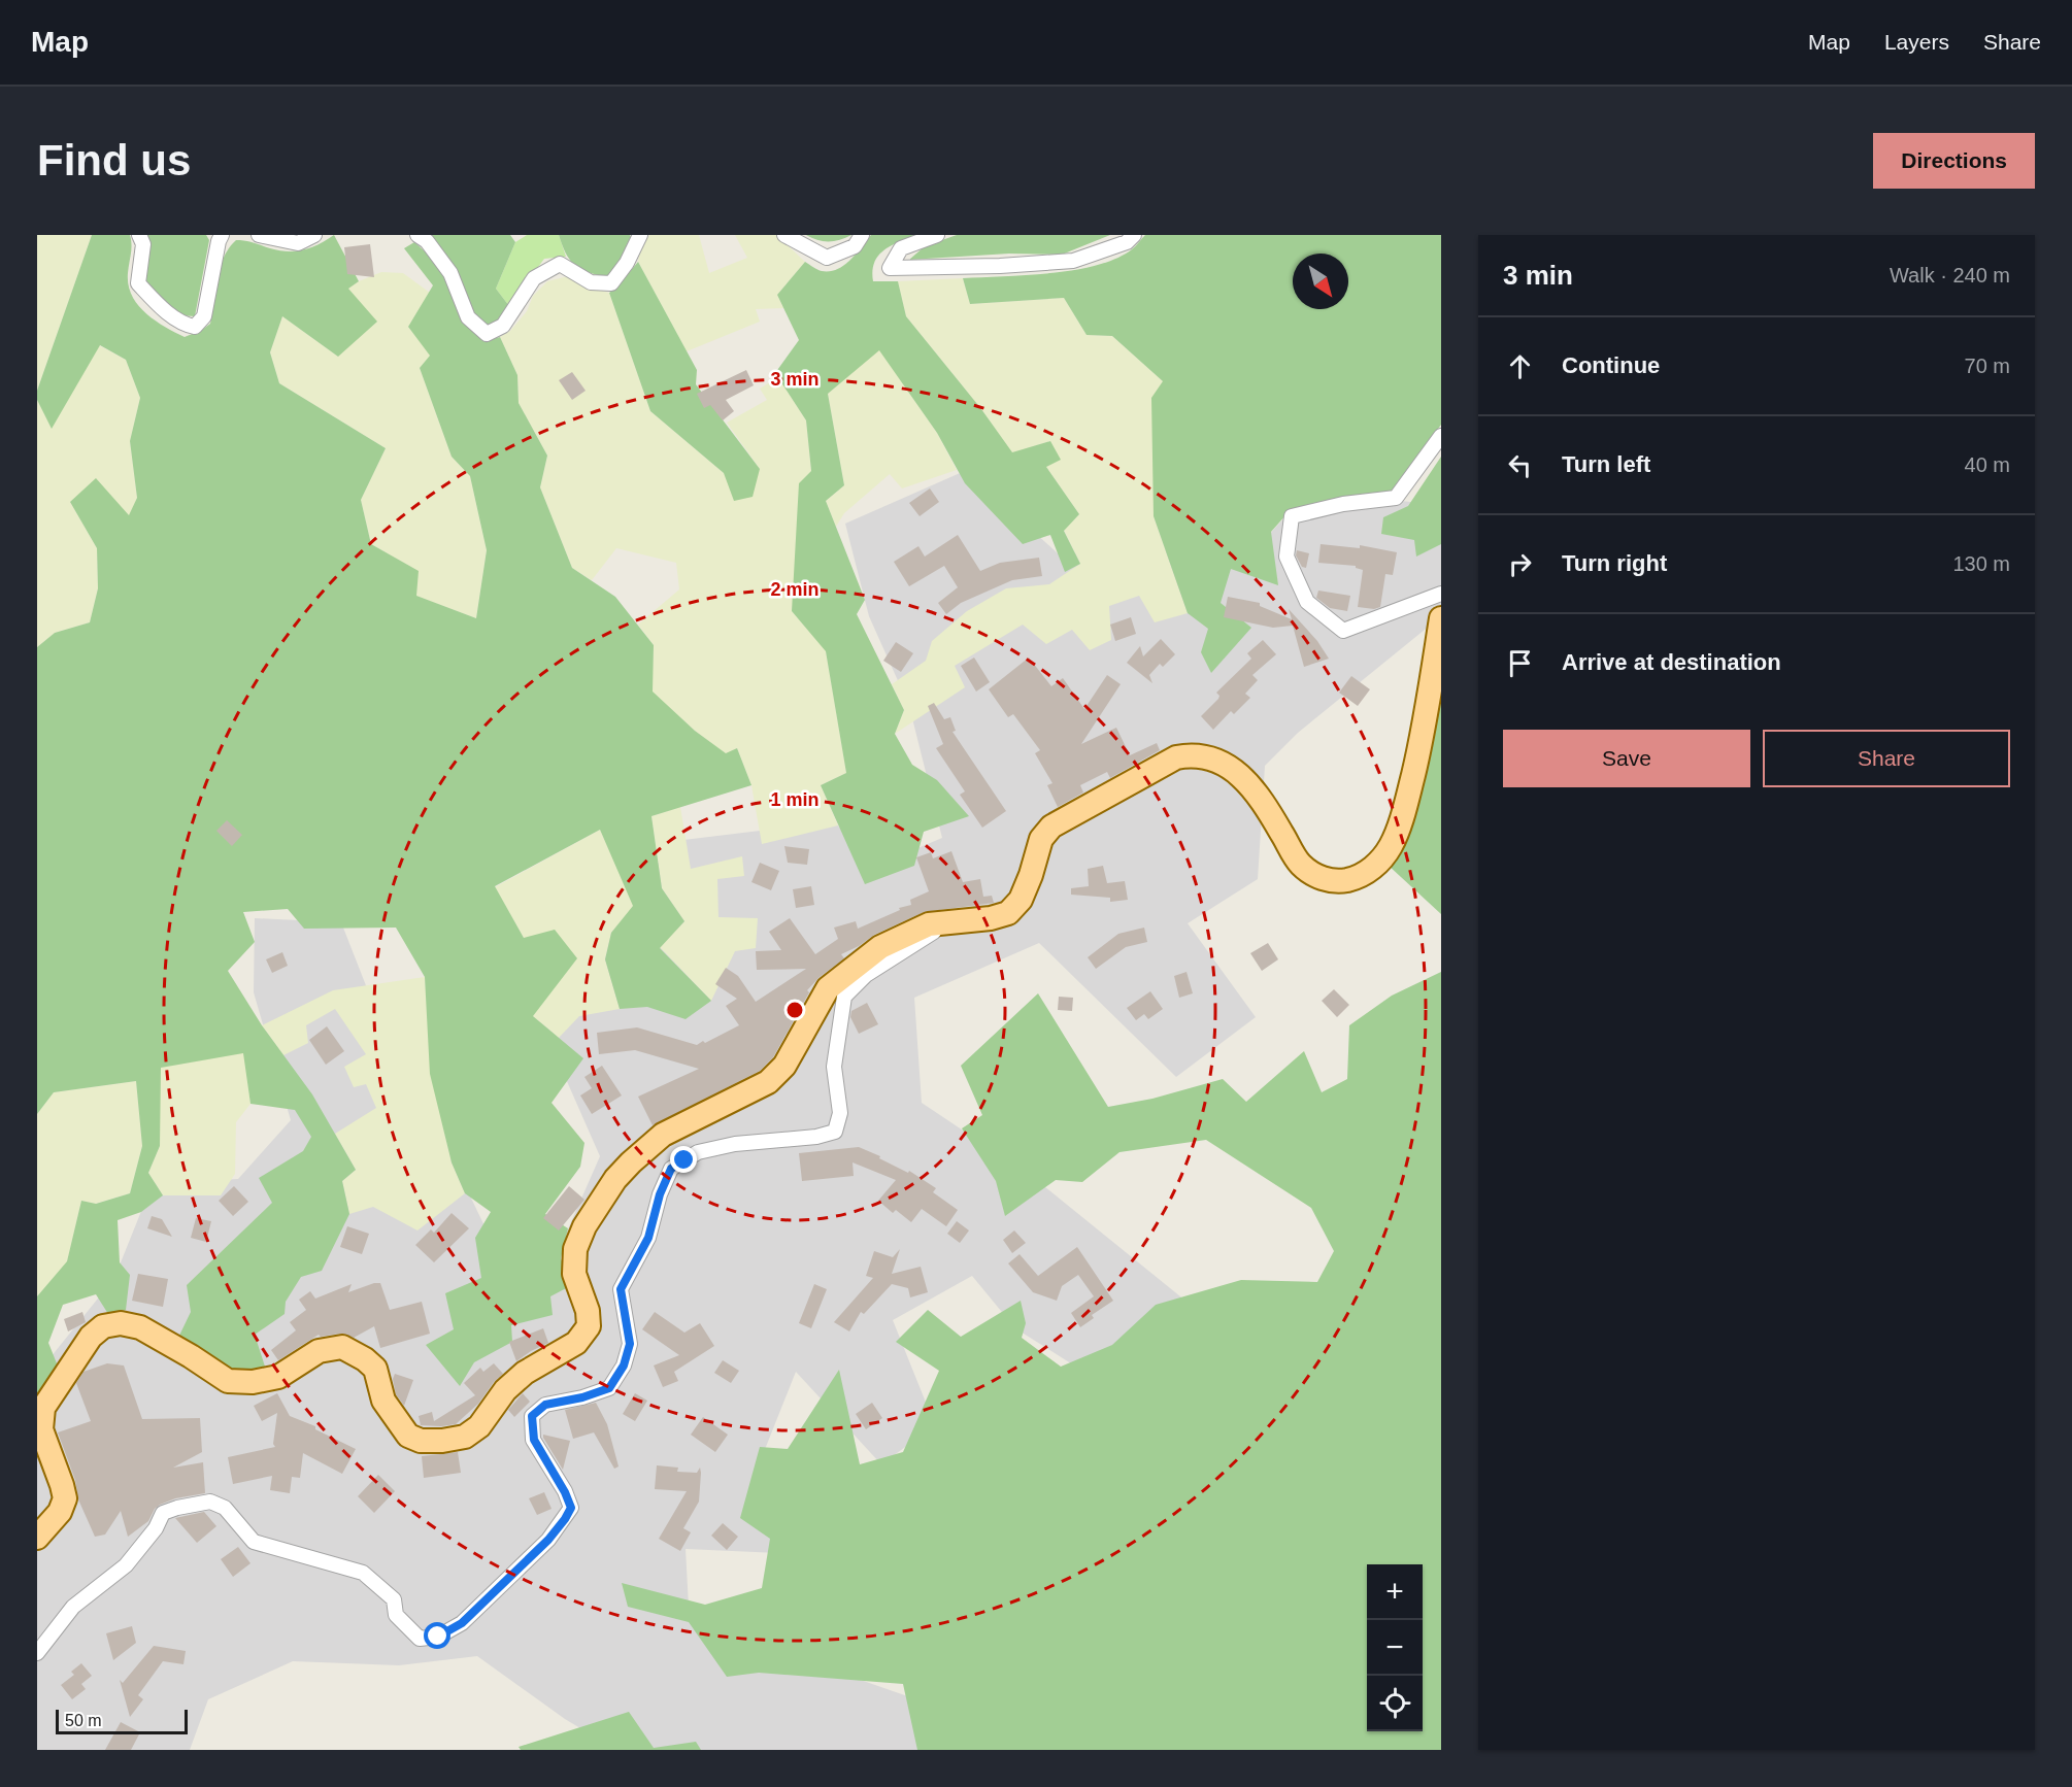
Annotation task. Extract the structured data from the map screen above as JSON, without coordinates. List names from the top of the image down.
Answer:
{
  "scale_bar": "50 m",
  "north": "bottom right",
  "page": {
    "header": "Map",
    "nav": ["Map", "Layers", "Share"],
    "buttons": [
      "Directions",
      ["Save", "Share"]
    ],
    "title": "Find us",
    "heading": ["3 min", "Walk · 240 m"],
    "list": [
      ["Continue", "70 m"],
      ["Turn left", "40 m"],
      ["Turn right", "130 m"],
      "Arrive at destination"
    ],
    "map_buttons": ["+", "−"],
    "scale": "50 m"
  },
  "rings": ["3 min", "2 min", "1 min"]
}
